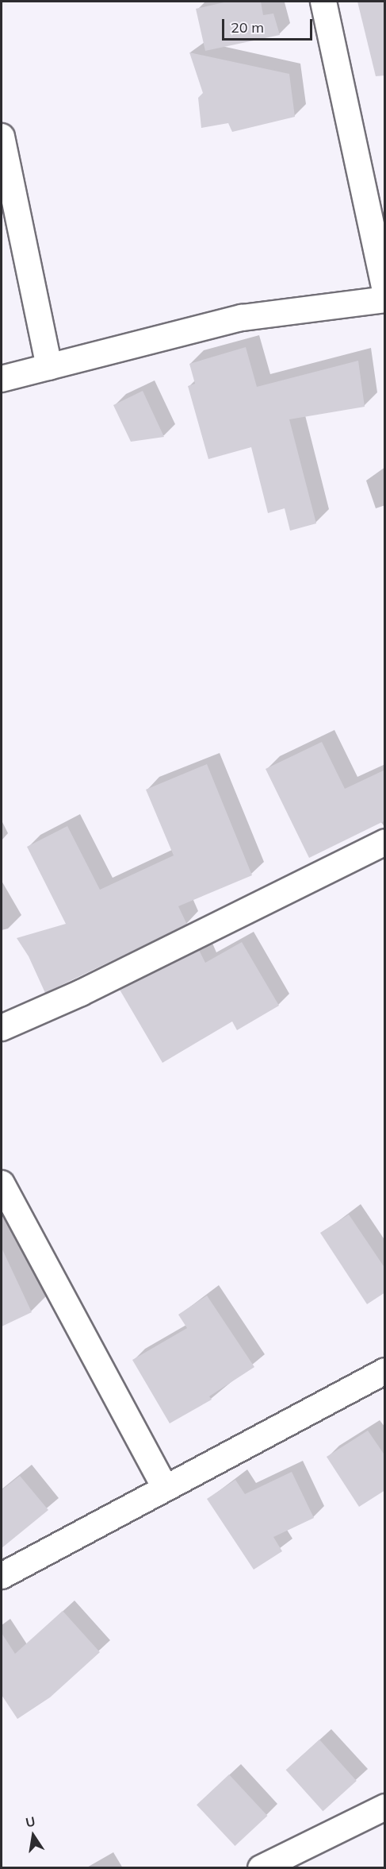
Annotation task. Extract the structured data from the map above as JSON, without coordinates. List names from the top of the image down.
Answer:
{
  "scale_bar": "20 m",
  "north": "top"
}
